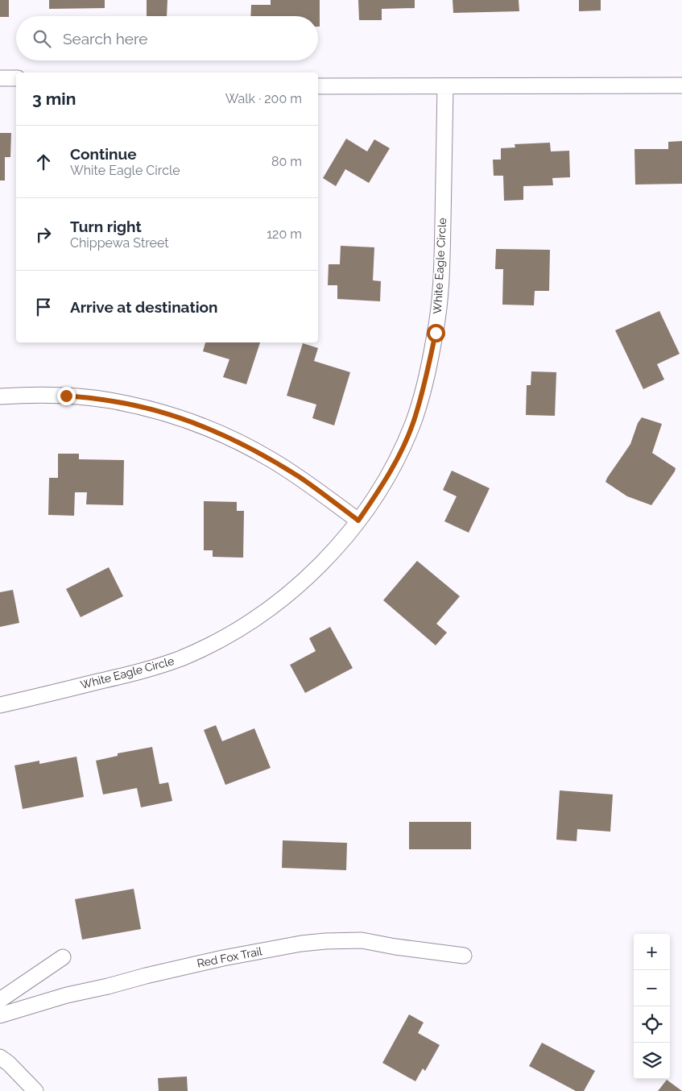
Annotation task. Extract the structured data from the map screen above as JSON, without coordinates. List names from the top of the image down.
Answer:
{
  "streets": {
    "street": ["White Eagle Circle", "Red Fox Trail"]
  },
  "page": {
    "search": "Search here",
    "heading": ["3 min", "Walk · 200 m"],
    "list": [
      ["Continue", "White Eagle Circle", "80 m"],
      ["Turn right", "Chippewa Street", "120 m"],
      "Arrive at destination"
    ],
    "map_buttons": ["+", "−"]
  }
}
